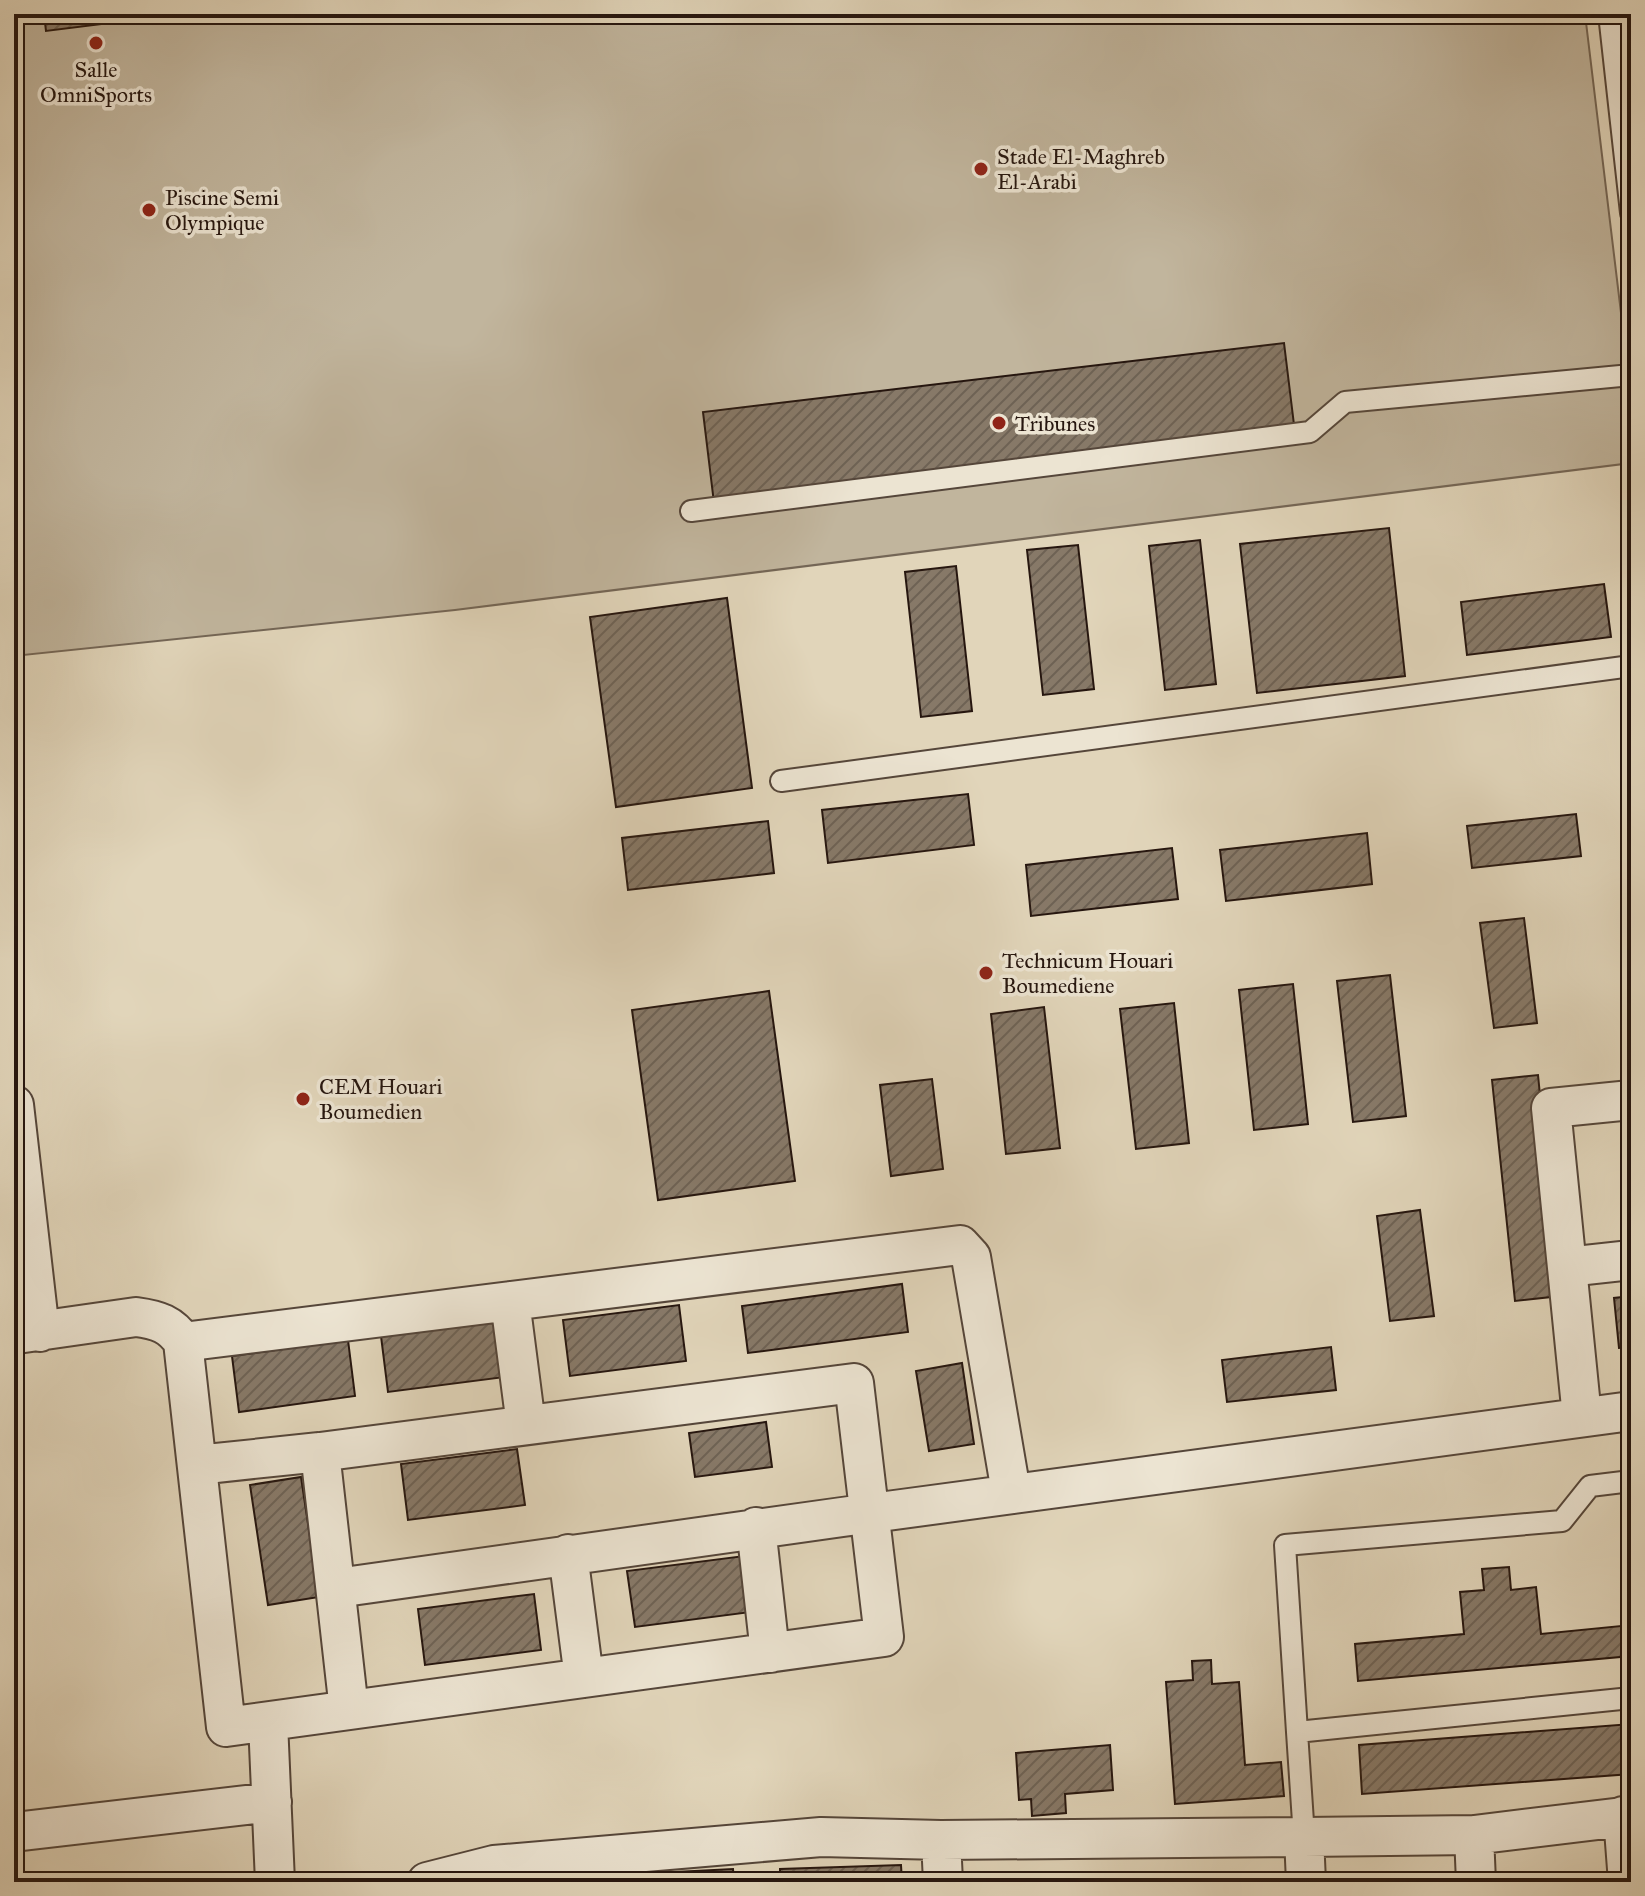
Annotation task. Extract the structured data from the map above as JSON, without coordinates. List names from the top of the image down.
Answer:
{
  "places": [
    "Salle OmniSports",
    "Stade El-Maghreb El-Arabi",
    "Piscine Semi Olympique",
    "Tribunes",
    "Technicum Houari Boumediene",
    "CEM Houari Boumedien"
  ]
}
